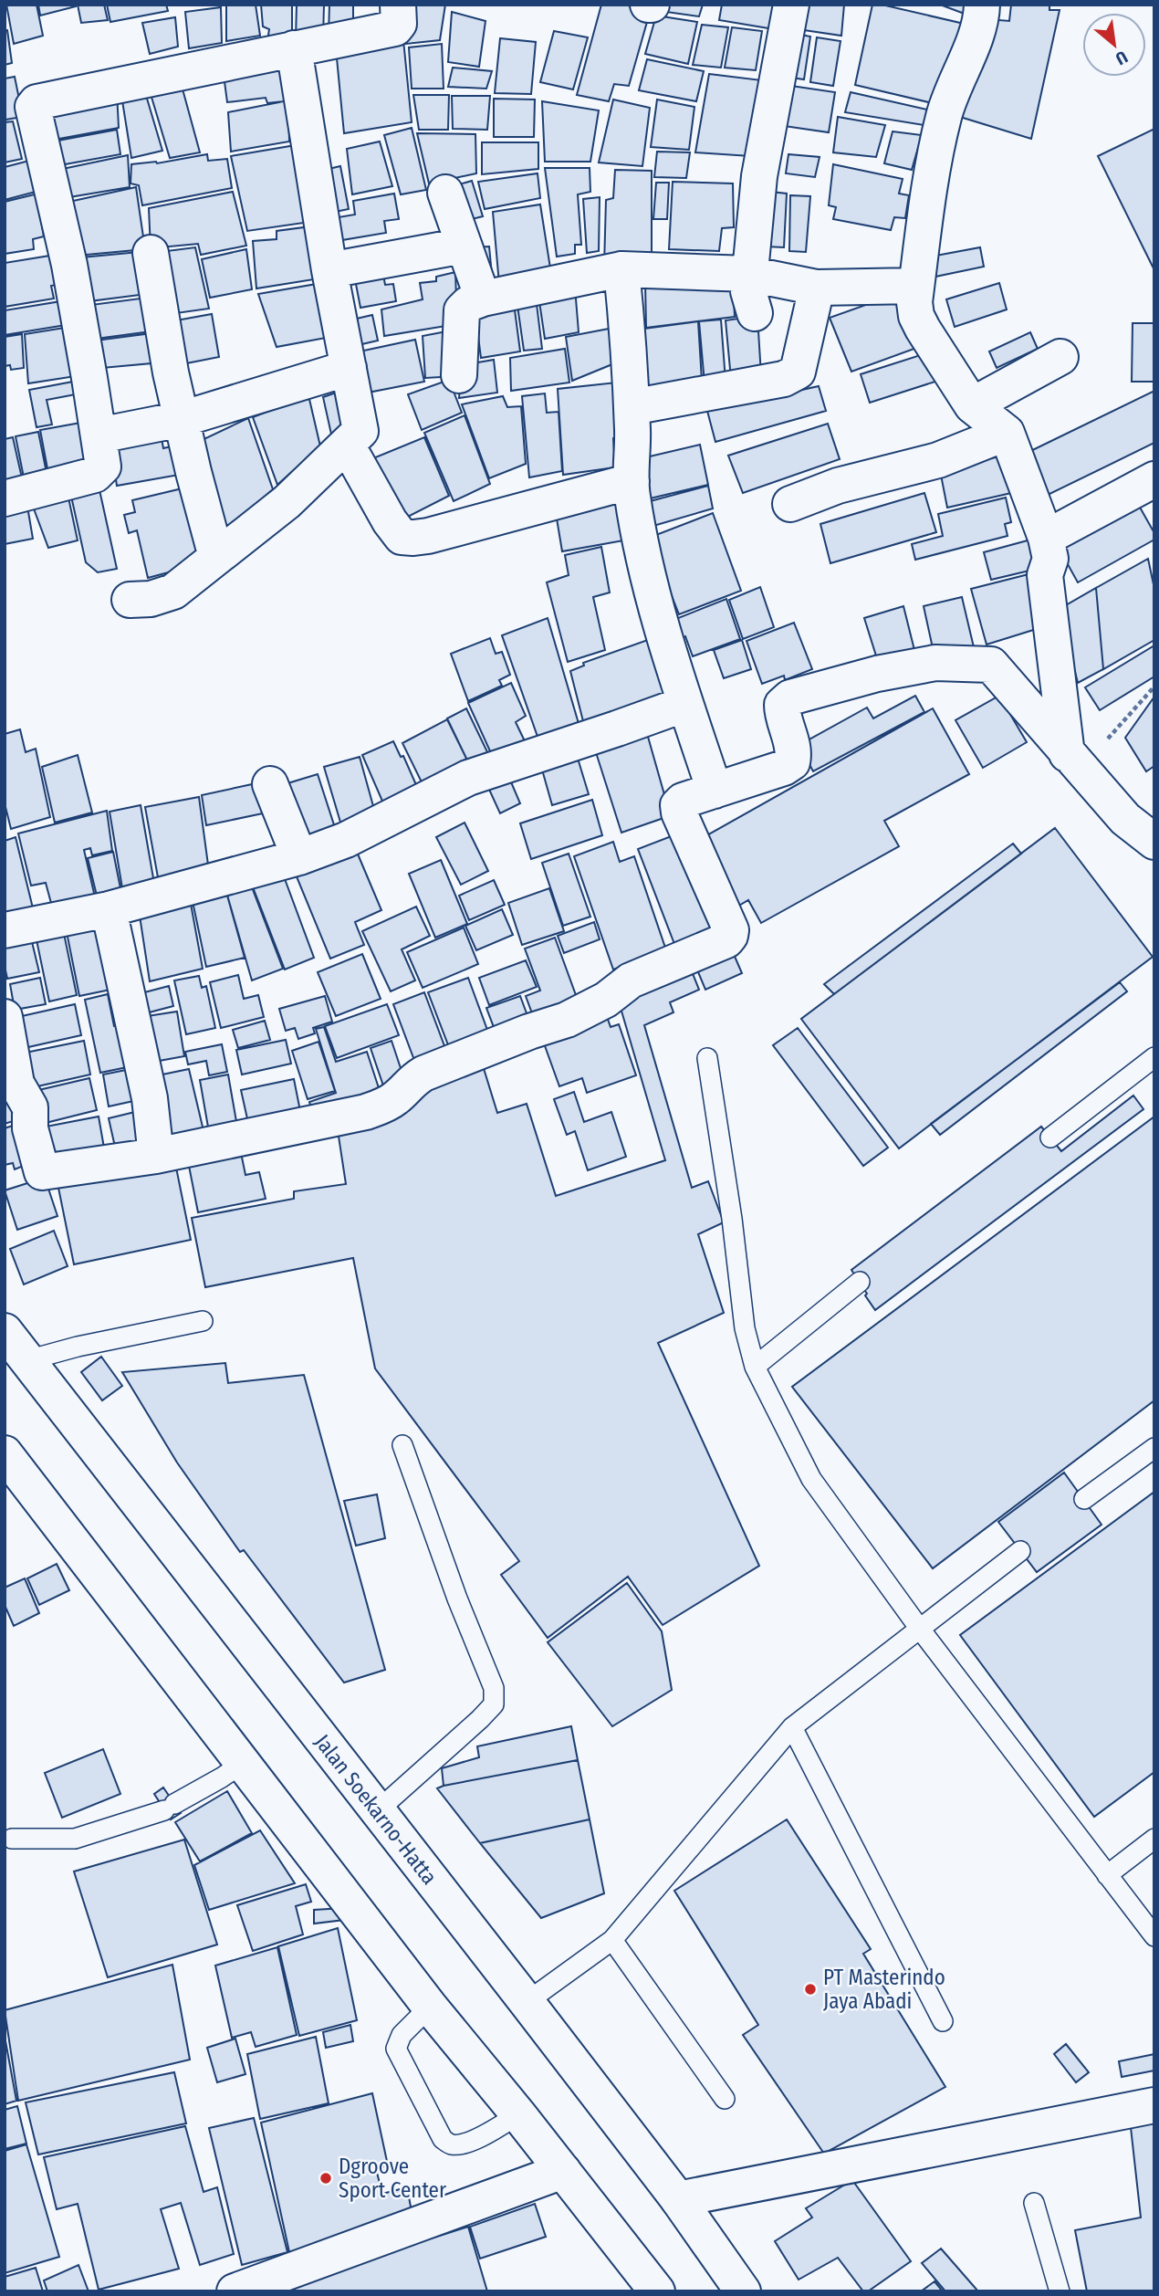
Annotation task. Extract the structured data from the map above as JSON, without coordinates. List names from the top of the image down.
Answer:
{
  "streets": {
    "main road": ["Jalan Soekarno-Hatta"]
  },
  "places": ["PT Masterindo Jaya Abadi", "Dgroove Sport Center"],
  "north": "bottom right"
}
